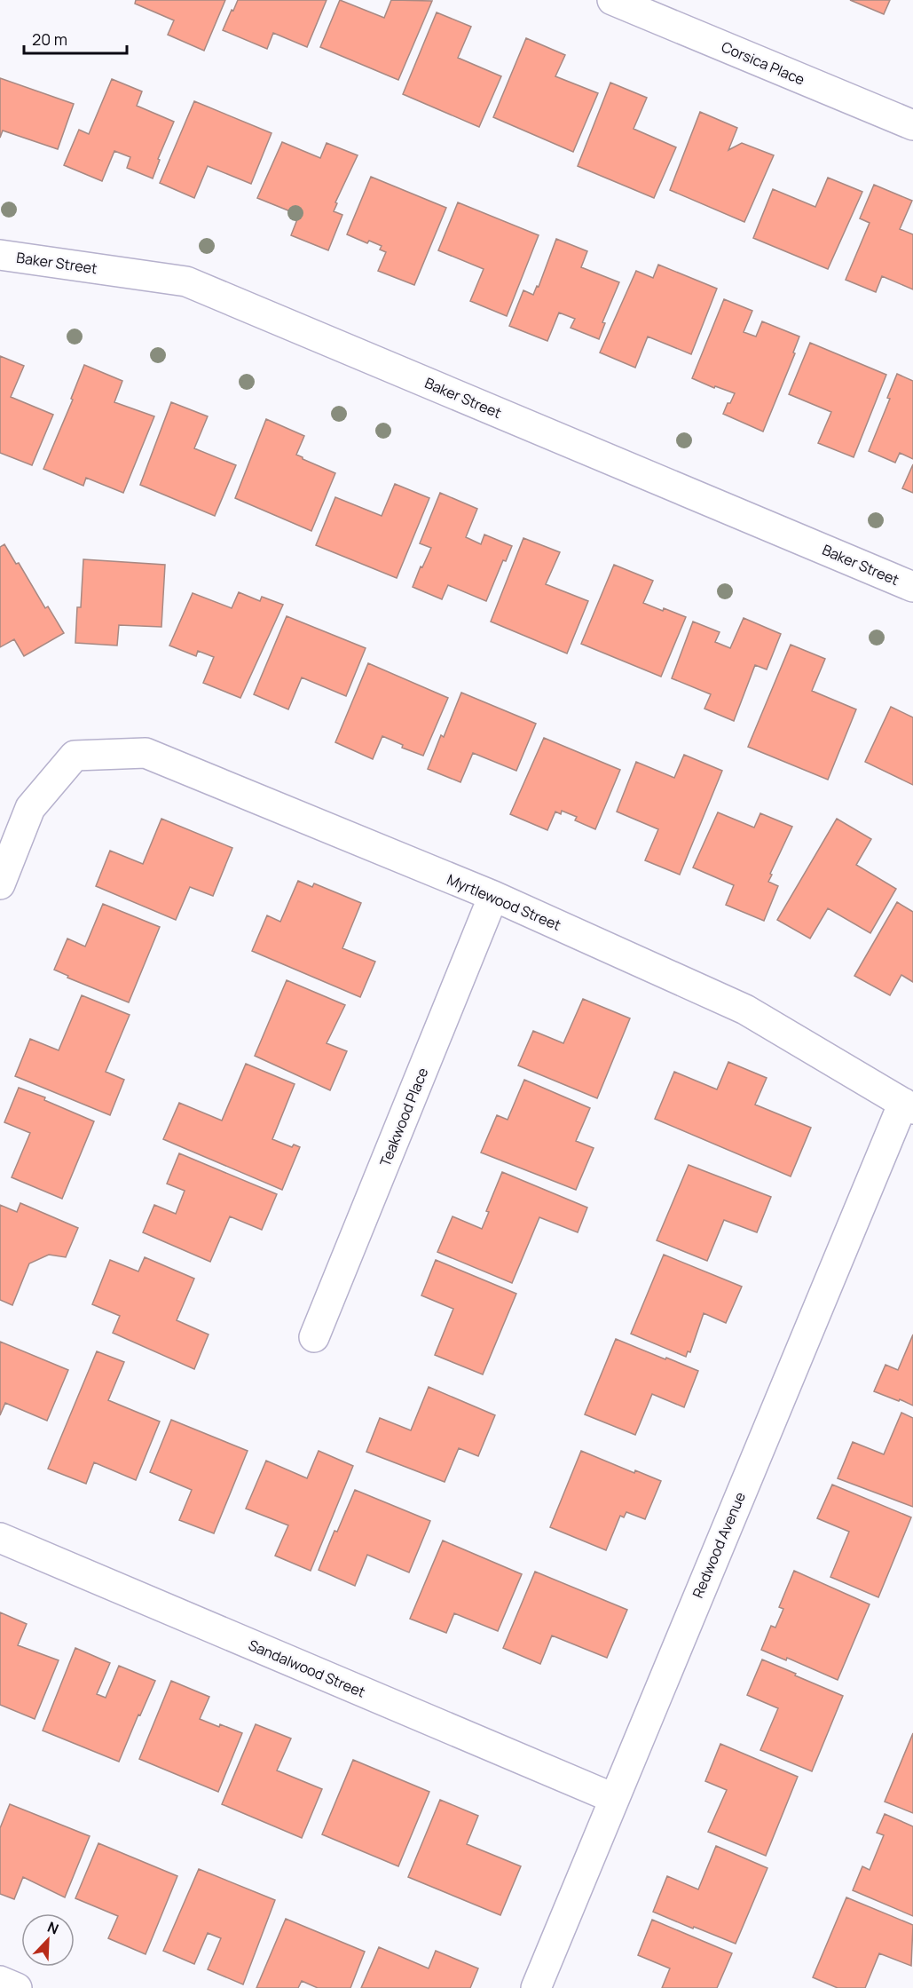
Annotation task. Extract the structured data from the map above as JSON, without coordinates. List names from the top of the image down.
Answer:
{
  "streets": {
    "street": [
      "Corsica Place",
      "Baker Street",
      "Myrtlewood Street",
      "Teakwood Place",
      "Redwood Avenue",
      "Sandalwood Street"
    ]
  },
  "crossings": [
    ["Myrtlewood Street", "Teakwood Place"],
    ["Myrtlewood Street", "Redwood Avenue"],
    ["Redwood Avenue", "Sandalwood Street"]
  ],
  "scale_bar": "20 m",
  "north": "top right"
}
